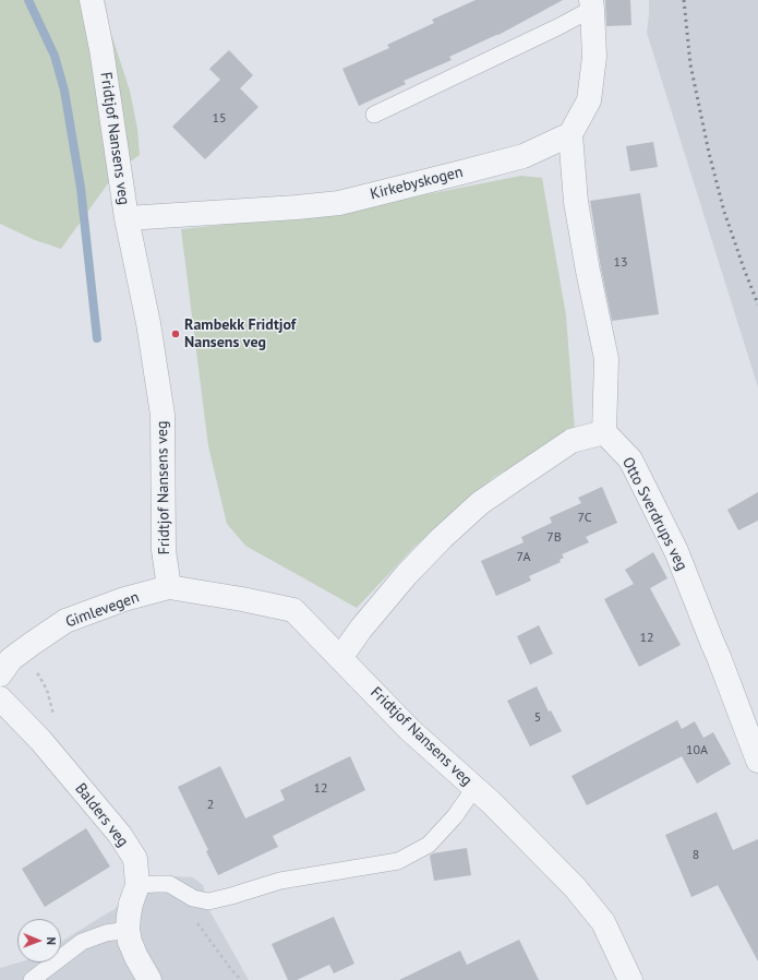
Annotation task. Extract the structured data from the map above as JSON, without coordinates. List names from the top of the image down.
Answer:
{
  "streets": {
    "street": [
      "Fridtjof Nansens veg",
      "Kirkebyskogen",
      "Otto Sverdrups veg",
      "Gimlevegen",
      "Balders veg"
    ]
  },
  "crossings": [
    ["Fridtjof Nansens veg", "Kirkebyskogen"],
    ["Fridtjof Nansens veg", "Gimlevegen"]
  ],
  "places": ["Rambekk Fridtjof Nansens veg"],
  "house_numbers": [
    "15",
    "13",
    "7C",
    "7B",
    "7A",
    "12",
    "5",
    "10A",
    "12",
    "2",
    "8"
  ],
  "north": "right"
}
